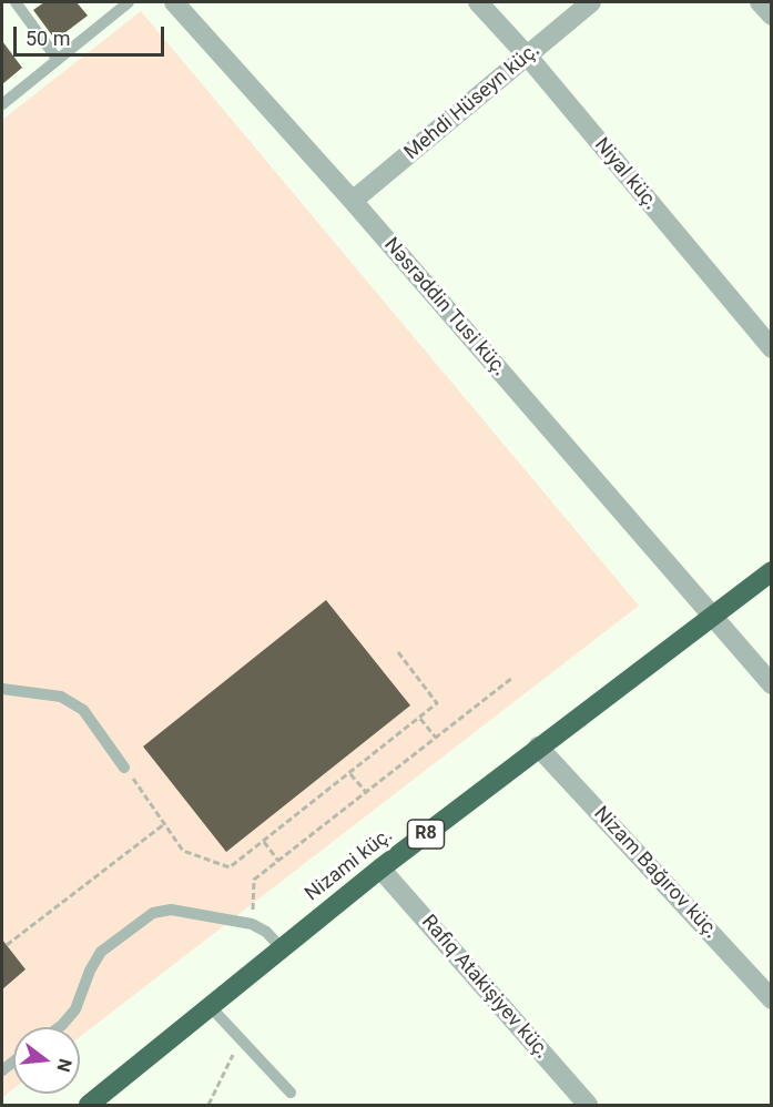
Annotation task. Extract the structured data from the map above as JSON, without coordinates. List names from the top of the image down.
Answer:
{
  "streets": {
    "highway": ["R8", "Nizami küç."],
    "street": [
      "Mehdi Hüseyn küç.",
      "Niyal küç.",
      "Nəsrəddin Tusi küç.",
      "Nizam Bağırov küç.",
      "Rafiq Atakişiyev küç."
    ]
  },
  "crossings": [
    ["Mehdi Hüseyn küç.", "Niyal küç."],
    ["Mehdi Hüseyn küç.", "Nəsrəddin Tusi küç."],
    ["Nəsrəddin Tusi küç.", "Nizami küç."],
    ["Nizami küç.", "Nizam Bağırov küç."],
    ["Nizami küç.", "Rafiq Atakişiyev küç."]
  ],
  "scale_bar": "50 m",
  "north": "right"
}
